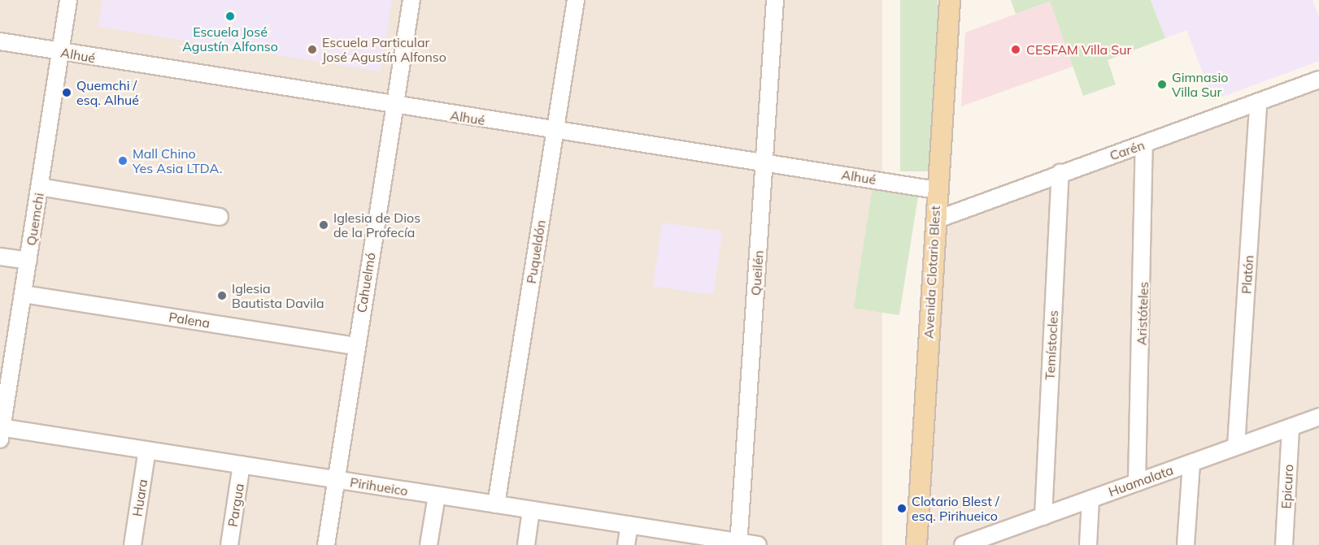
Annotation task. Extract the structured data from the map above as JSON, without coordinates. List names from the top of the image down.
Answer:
{
  "streets": {
    "main road": ["Avenida Clotario Blest"],
    "street": [
      "Alhué",
      "Carén",
      "Quemchi",
      "Puqueldón",
      "Queilén",
      "Platón",
      "Cahuelmó",
      "Aristóteles",
      "Palena",
      "Temístocles",
      "Huamalata",
      "Pirihueico",
      "Epicuro",
      "Huara",
      "Pargua"
    ]
  },
  "crossings": [
    ["Alhué", "Quemchi"],
    ["Alhué", "Puqueldón"],
    ["Alhué", "Avenida Clotario Blest"],
    ["Alhué", "Queilén"],
    ["Alhué", "Cahuelmó"],
    ["Carén", "Avenida Clotario Blest"],
    ["Carén", "Platón"],
    ["Carén", "Aristóteles"],
    ["Carén", "Temístocles"],
    ["Quemchi", "Palena"],
    ["Quemchi", "Pirihueico"],
    ["Puqueldón", "Pirihueico"],
    ["Queilén", "Pirihueico"],
    ["Platón", "Huamalata"],
    ["Cahuelmó", "Palena"],
    ["Cahuelmó", "Pirihueico"],
    ["Aristóteles", "Huamalata"],
    ["Temístocles", "Huamalata"],
    ["Huamalata", "Epicuro"],
    ["Pirihueico", "Huara"],
    ["Pirihueico", "Pargua"]
  ],
  "places": [
    "Escuela José Agustín Alfonso",
    "Escuela Particular José Agustín Alfonso",
    "CESFAM Villa Sur",
    "Gimnasio Villa Sur",
    "Quemchi / esq. Alhué",
    "Mall Chino Yes Asia LTDA.",
    "Iglesia de Dios de la Profecía",
    "Iglesia Bautista Davila",
    "Clotario Blest / esq. Pirihueico"
  ]
}
